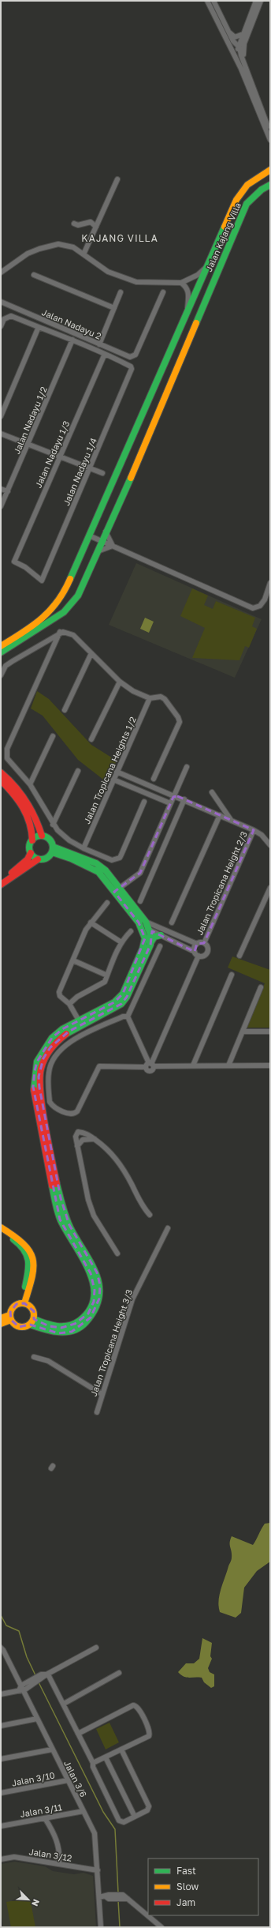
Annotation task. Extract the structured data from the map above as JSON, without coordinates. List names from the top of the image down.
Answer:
{
  "streets": {
    "street": [
      "Jalan Kajang Villa",
      "Jalan Nadayu 2",
      "Jalan Nadayu 1/2",
      "Jalan Nadayu 1/3",
      "Jalan Nadayu 1/4",
      "Jalan Tropicana Heights 1/2",
      "Jalan Tropicana Height 2/3",
      "Jalan Tropicana Height 3/3",
      "Jalan 3/10",
      "Jalan 3/6",
      "Jalan 3/11",
      "Jalan 3/12"
    ]
  },
  "crossings": [
    ["Jalan Nadayu 1/3", "Jalan Nadayu 1/4"],
    ["Jalan 3/10", "Jalan 3/6"],
    ["Jalan 3/6", "Jalan 3/11"],
    ["Jalan 3/6", "Jalan 3/12"]
  ],
  "districts": ["KAJANG VILLA"],
  "legend": ["Fast", "Slow", "Jam"],
  "north": "bottom right"
}
